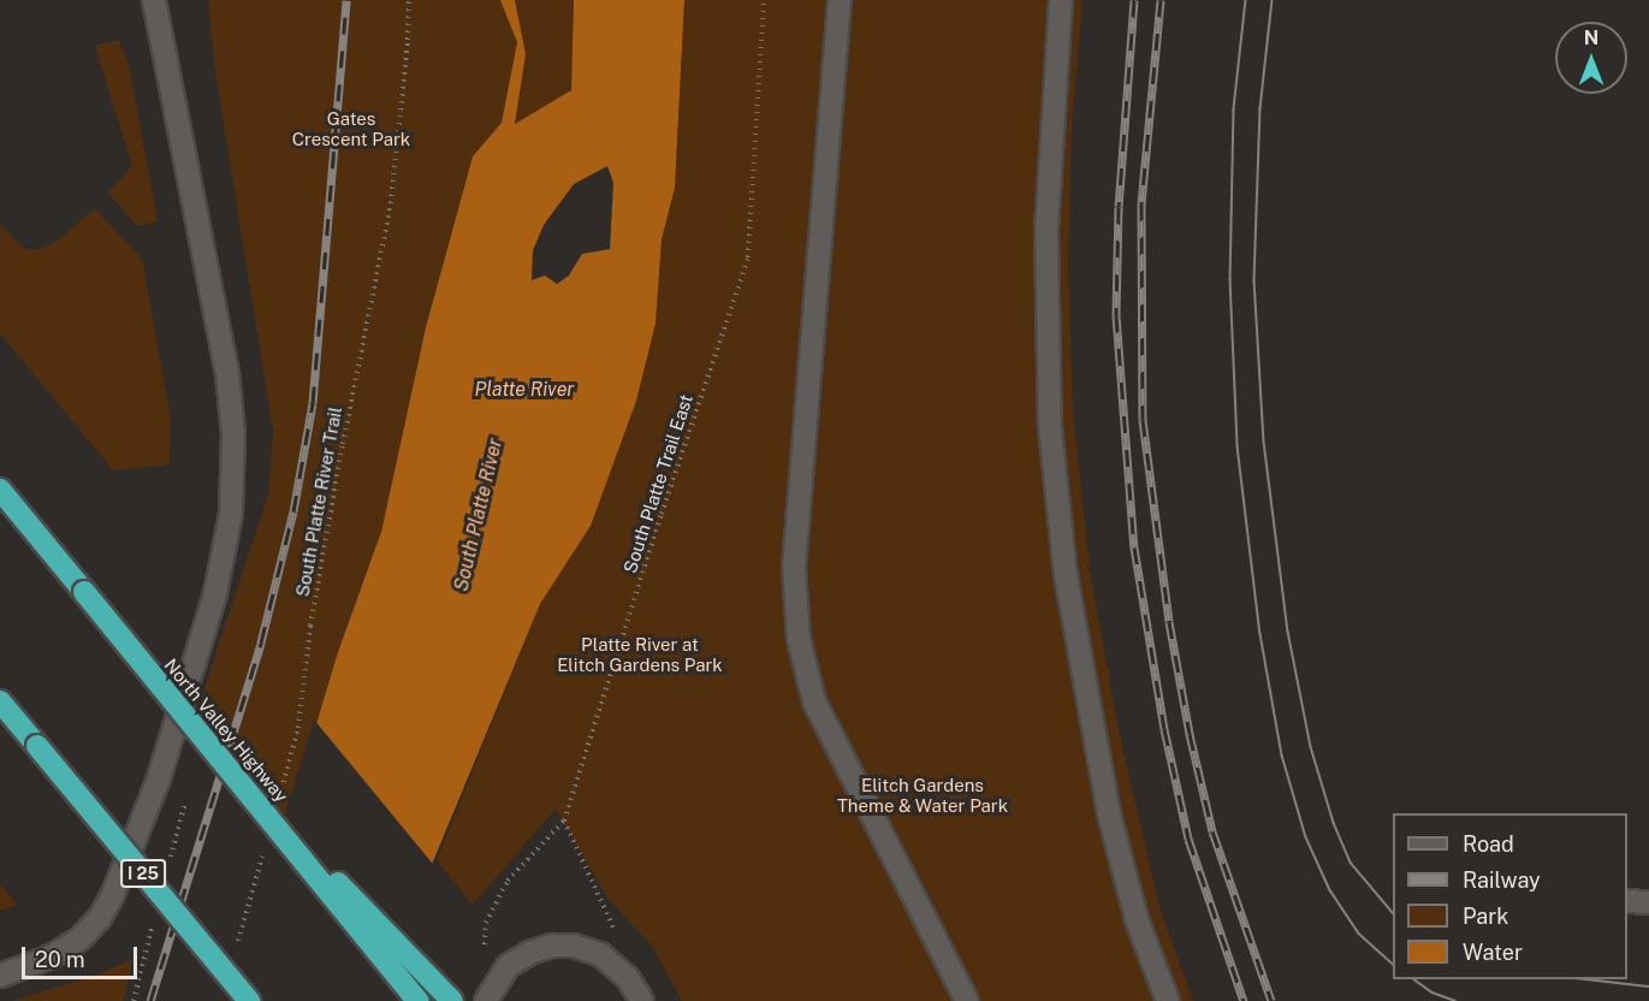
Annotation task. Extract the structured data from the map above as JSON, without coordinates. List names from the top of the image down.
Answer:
{
  "streets": {
    "highway": ["North Valley Highway", "I 25"],
    "path": ["South Platte Trail East", "South Platte River Trail"]
  },
  "water": ["Platte River", "South Platte River"],
  "parks": ["Gates Crescent Park", "Platte River at Elitch Gardens Park", "Elitch Gardens Theme & Water Park"],
  "legend": [
    "Road",
    "Railway",
    "Park",
    "Water"
  ],
  "scale_bar": "20 m",
  "north": "top"
}
